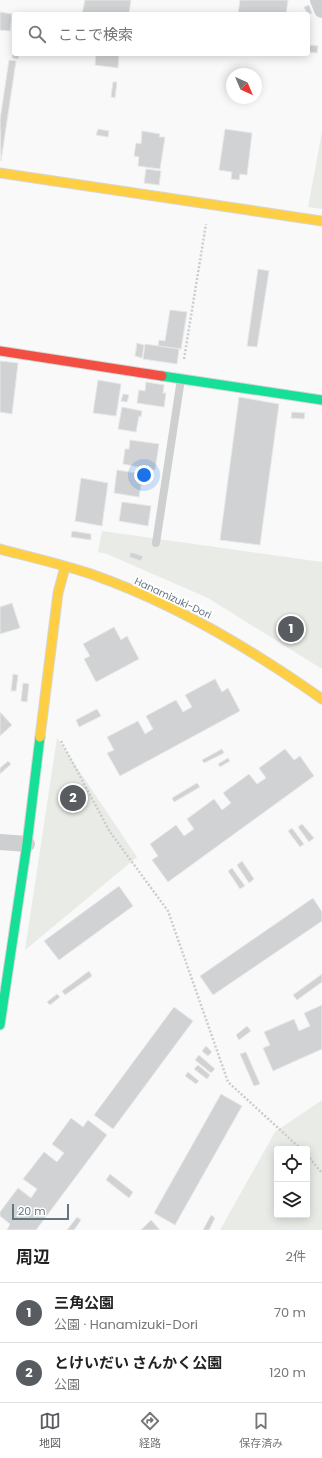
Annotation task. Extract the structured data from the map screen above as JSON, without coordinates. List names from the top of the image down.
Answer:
{
  "streets": {
    "street": ["Hanamizuki-Dori"]
  },
  "scale_bar": "20 m",
  "north": "bottom right",
  "page": {
    "search": "ここで検索",
    "pins": ["1", "2"],
    "scale": "20 m",
    "heading": ["周辺", "2件"],
    "list": [
      {
        "mark": "1",
        "name": "三角公園",
        "note": "公園 · Hanamizuki-Dori",
        "value": "70 m"
      },
      {
        "mark": "2",
        "name": "とけいだい さんかく公園",
        "note": "公園",
        "value": "120 m"
      }
    ],
    "nav": ["地図", "経路", "保存済み"]
  }
}
